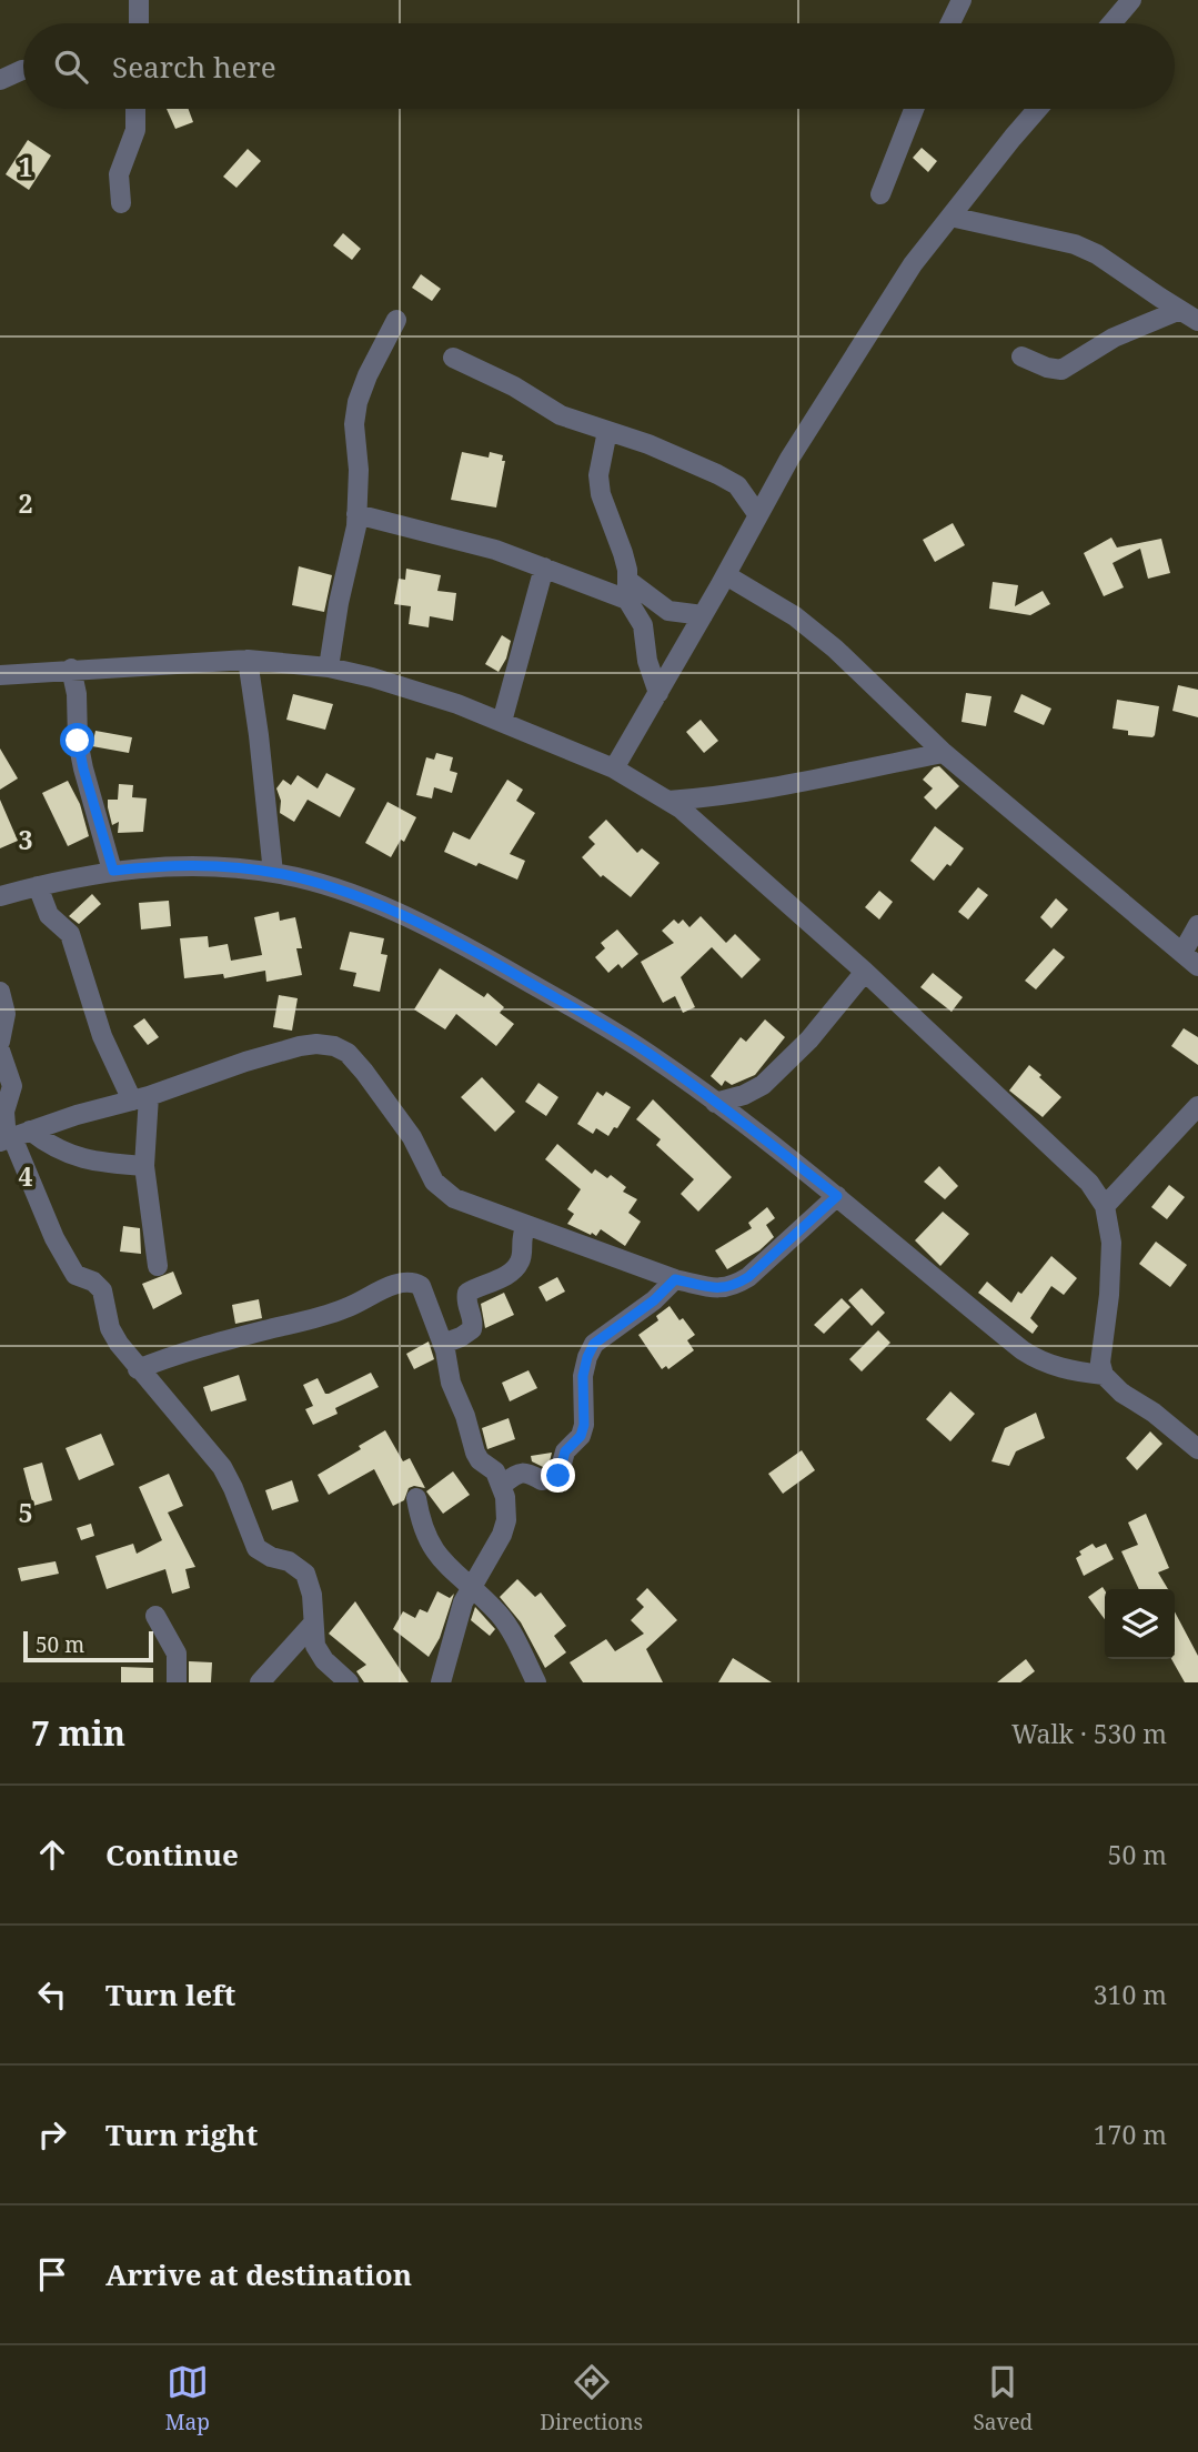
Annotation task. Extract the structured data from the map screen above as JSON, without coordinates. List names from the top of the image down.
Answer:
{
  "scale_bar": "50 m",
  "page": {
    "search": "Search here",
    "scale": "50 m",
    "heading": ["7 min", "Walk · 530 m"],
    "list": [
      ["Continue", "50 m"],
      ["Turn left", "310 m"],
      ["Turn right", "170 m"],
      "Arrive at destination"
    ],
    "nav": ["Map", "Directions", "Saved"]
  },
  "grid": {
    "rows": [
      "1",
      "2",
      "3",
      "4",
      "5"
    ]
  }
}
